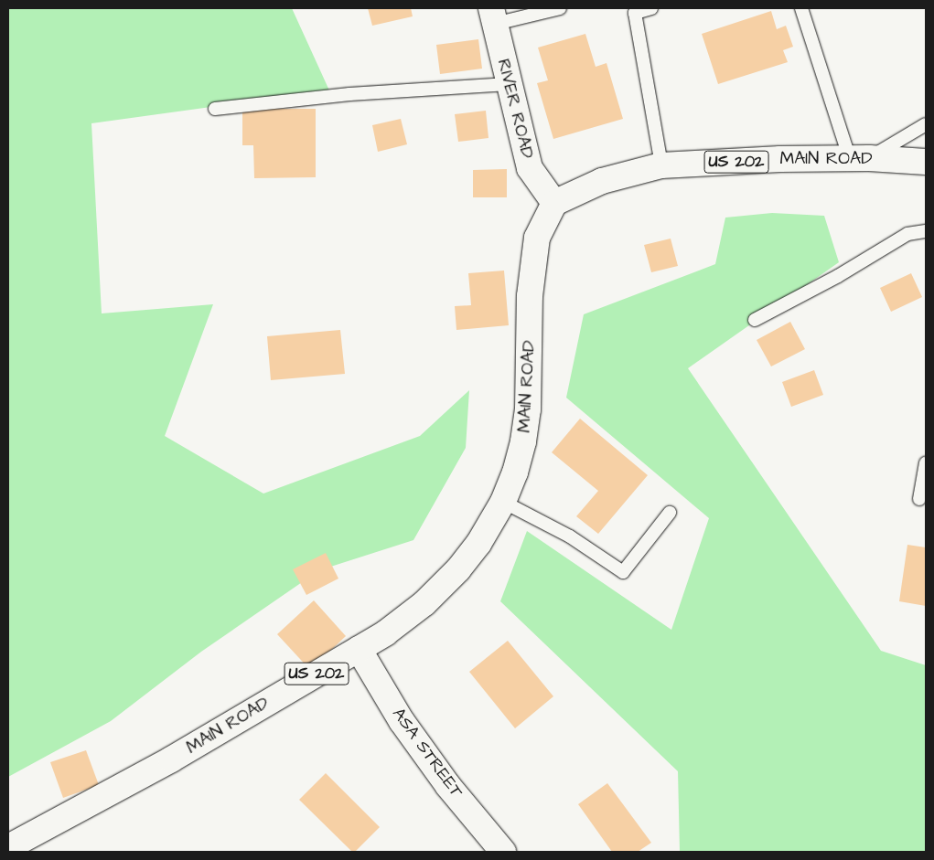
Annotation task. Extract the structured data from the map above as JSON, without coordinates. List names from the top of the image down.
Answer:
{
  "streets": {
    "main road": [
      "RIVER ROAD",
      "MAIN ROAD",
      "US 202",
      "ASA STREET"
    ]
  },
  "crossings": [
    ["RIVER ROAD", "MAIN ROAD"],
    ["MAIN ROAD", "ASA STREET"]
  ]
}
